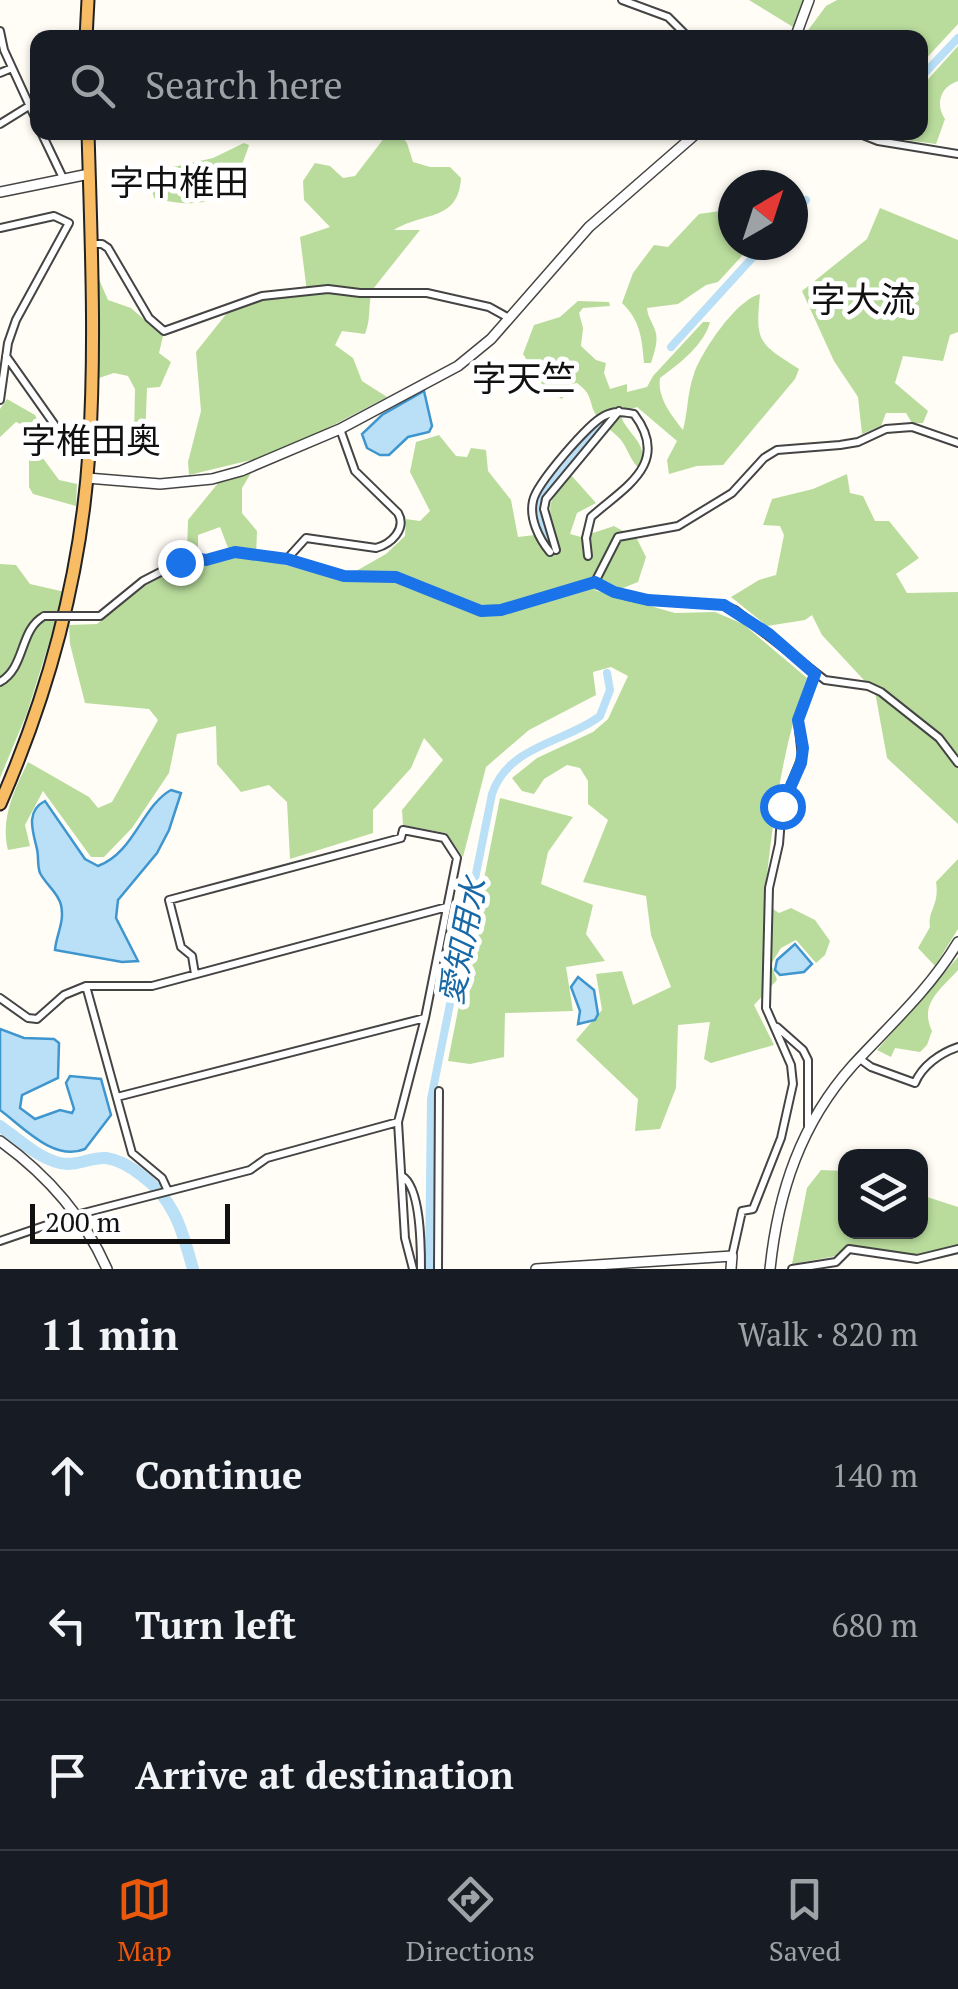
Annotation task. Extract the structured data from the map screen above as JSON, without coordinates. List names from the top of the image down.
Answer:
{
  "districts": [
    "字中椎田",
    "字大流",
    "字天竺",
    "字椎田奥"
  ],
  "water": ["愛知用水"],
  "scale_bar": "200 m",
  "north": "top right",
  "page": {
    "search": "Search here",
    "scale": "200 m",
    "heading": ["11 min", "Walk · 820 m"],
    "list": [
      ["Continue", "140 m"],
      ["Turn left", "680 m"],
      "Arrive at destination"
    ],
    "nav": ["Map", "Directions", "Saved"]
  }
}
